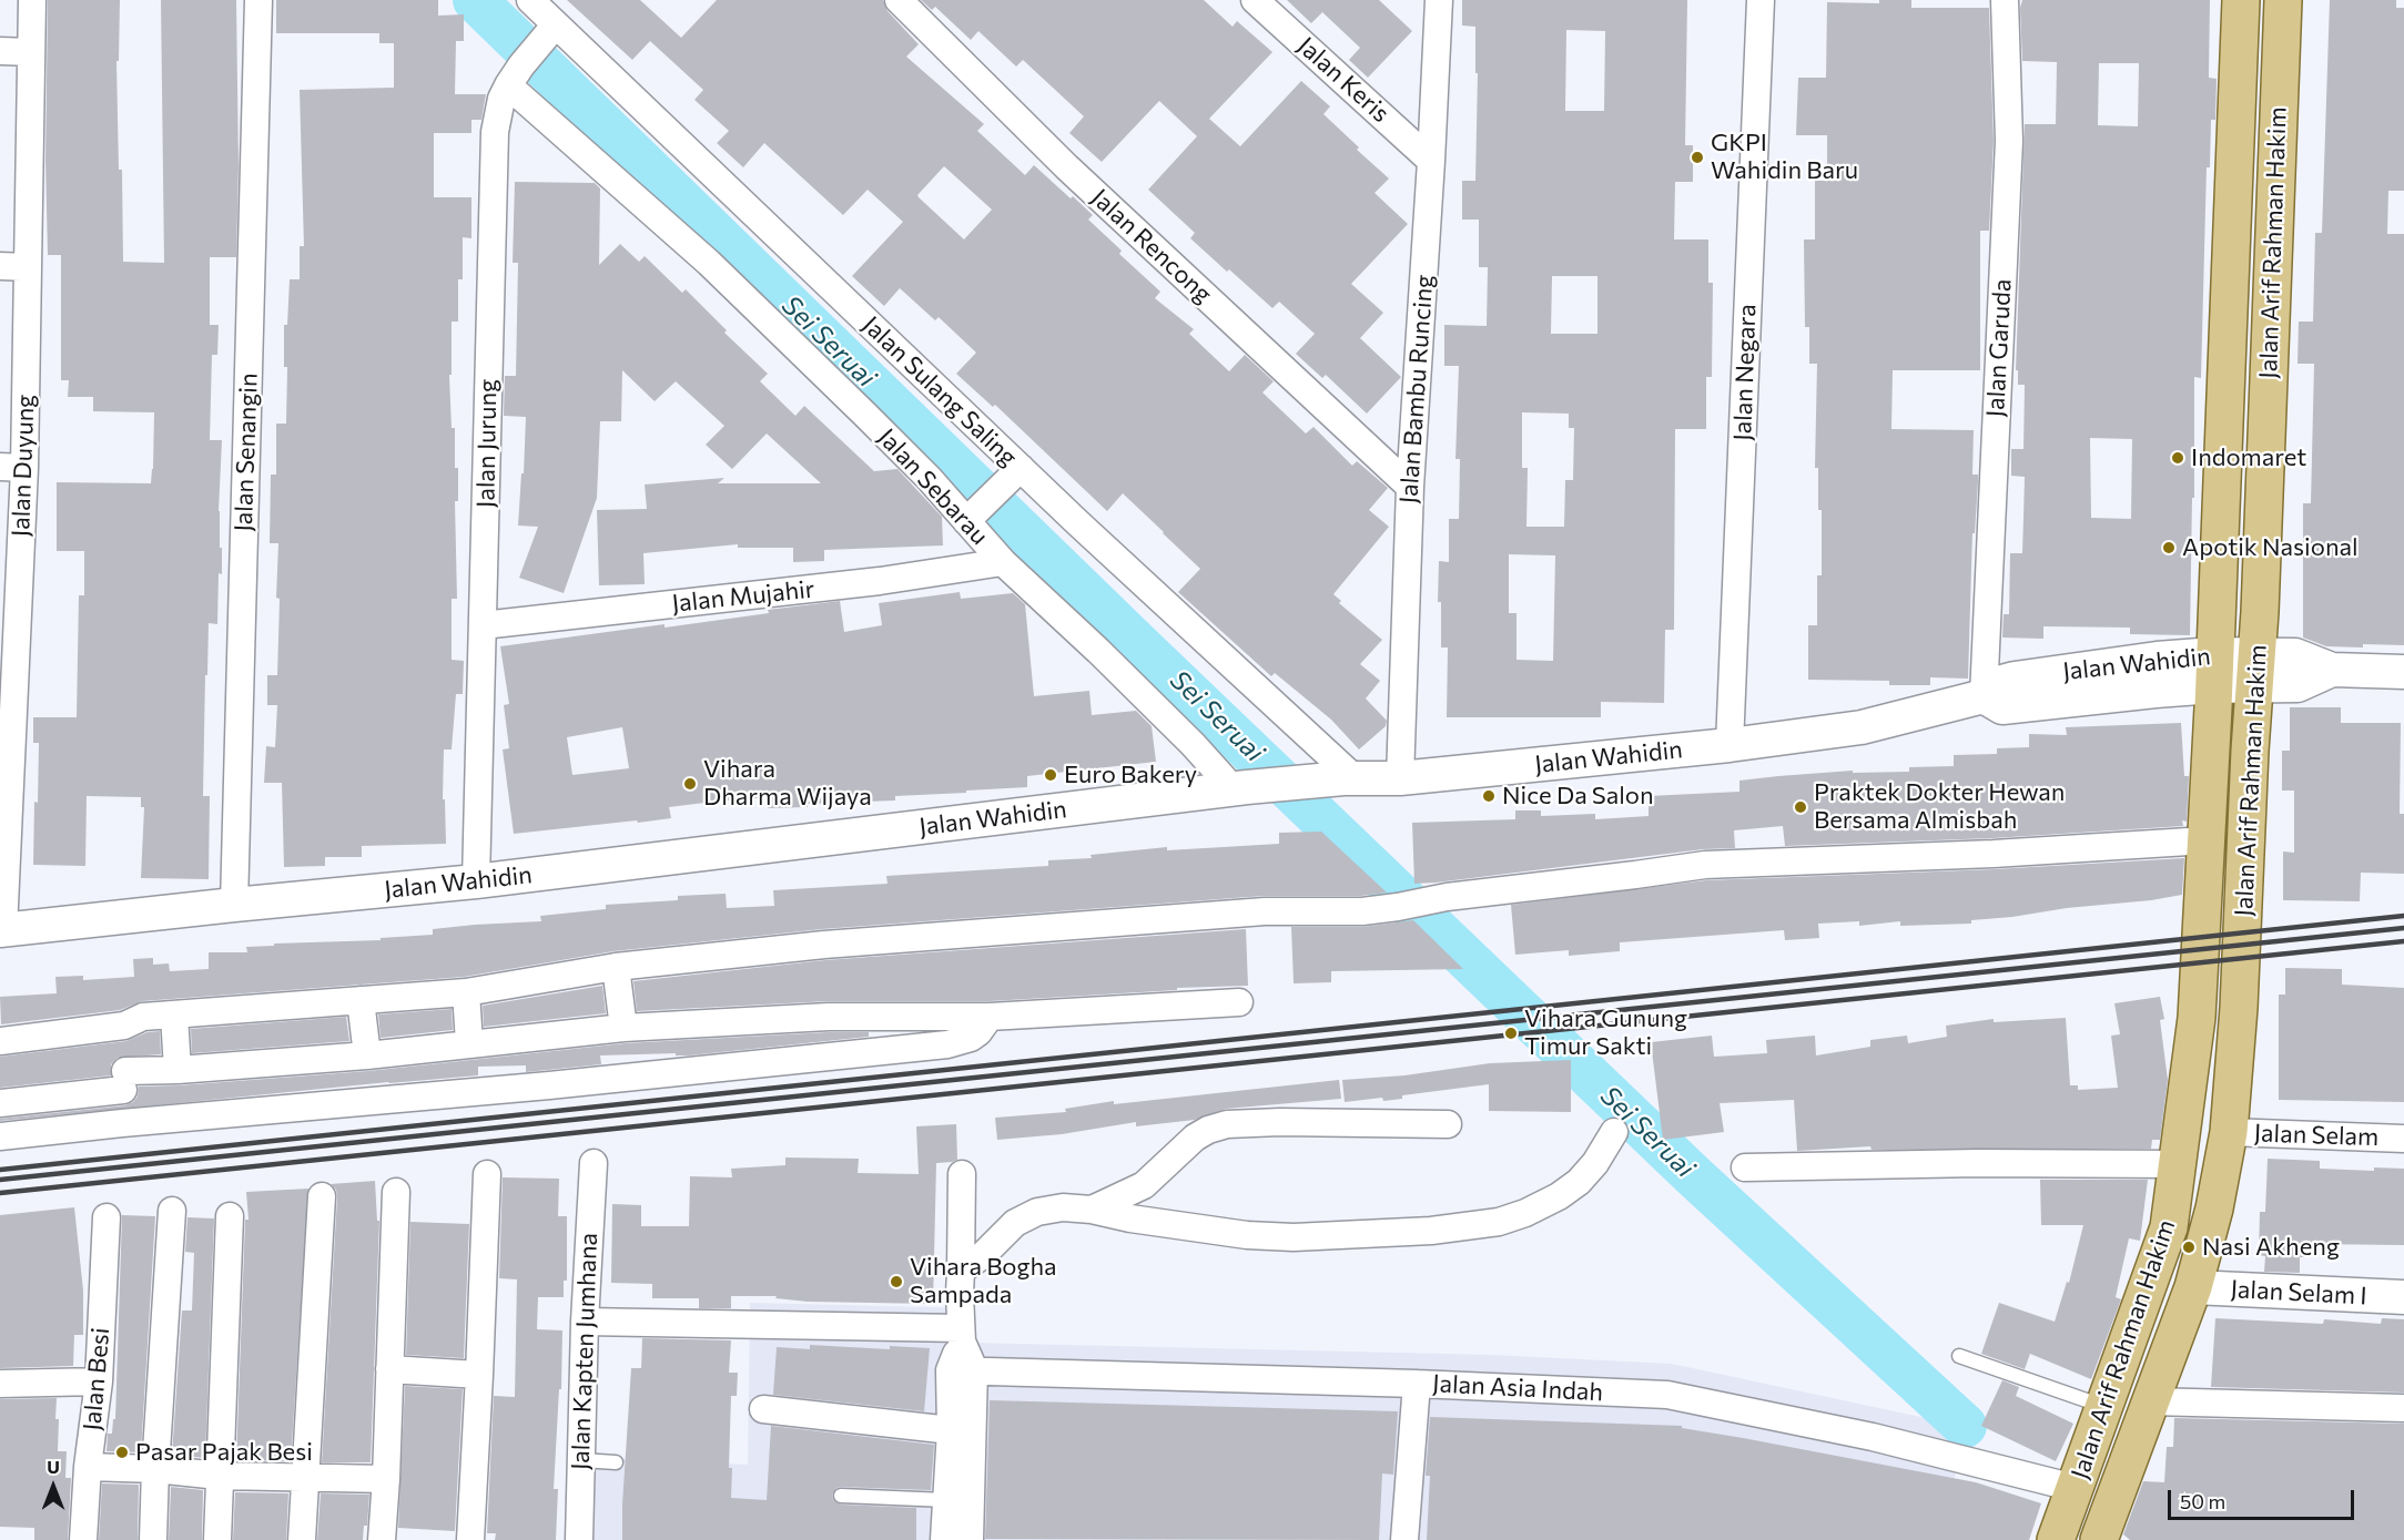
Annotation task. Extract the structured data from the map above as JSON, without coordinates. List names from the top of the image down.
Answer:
{
  "streets": {
    "main road": ["Jalan Arif Rahman Hakim"],
    "street": [
      "Jalan Keris",
      "Jalan Rencong",
      "Jalan Garuda",
      "Jalan Negara",
      "Jalan Bambu Runcing",
      "Jalan Sulang Saling",
      "Jalan Jurung",
      "Jalan Senangin",
      "Jalan Duyung",
      "Jalan Sebarau",
      "Jalan Mujahir",
      "Jalan Wahidin",
      "Jalan Selam",
      "Jalan Selam I",
      "Jalan Kapten Jumhana",
      "Jalan Besi",
      "Jalan Asia Indah"
    ]
  },
  "crossings": [
    ["Jalan Keris", "Jalan Bambu Runcing"],
    ["Jalan Arif Rahman Hakim", "Jalan Wahidin"],
    ["Jalan Arif Rahman Hakim", "Jalan Selam"],
    ["Jalan Arif Rahman Hakim", "Jalan Selam I"],
    ["Jalan Arif Rahman Hakim", "Jalan Asia Indah"],
    ["Jalan Rencong", "Jalan Bambu Runcing"],
    ["Jalan Garuda", "Jalan Wahidin"],
    ["Jalan Negara", "Jalan Wahidin"],
    ["Jalan Bambu Runcing", "Jalan Wahidin"],
    ["Jalan Sulang Saling", "Jalan Jurung"],
    ["Jalan Sulang Saling", "Jalan Wahidin"],
    ["Jalan Jurung", "Jalan Sebarau"],
    ["Jalan Jurung", "Jalan Mujahir"],
    ["Jalan Jurung", "Jalan Wahidin"],
    ["Jalan Senangin", "Jalan Wahidin"],
    ["Jalan Duyung", "Jalan Wahidin"],
    ["Jalan Sebarau", "Jalan Mujahir"],
    ["Jalan Sebarau", "Jalan Wahidin"]
  ],
  "water": ["Sei Seruai"],
  "places": [
    "GKPI Wahidin Baru",
    "Indomaret",
    "Apotik Nasional",
    "Euro Bakery",
    "Vihara Dharma Wijaya",
    "Nice Da Salon",
    "Praktek Dokter Hewan Bersama Almisbah",
    "Vihara Gunung Timur Sakti",
    "Nasi Akheng",
    "Vihara Bogha Sampada",
    "Pasar Pajak Besi"
  ],
  "scale_bar": "50 m",
  "north": "top"
}
